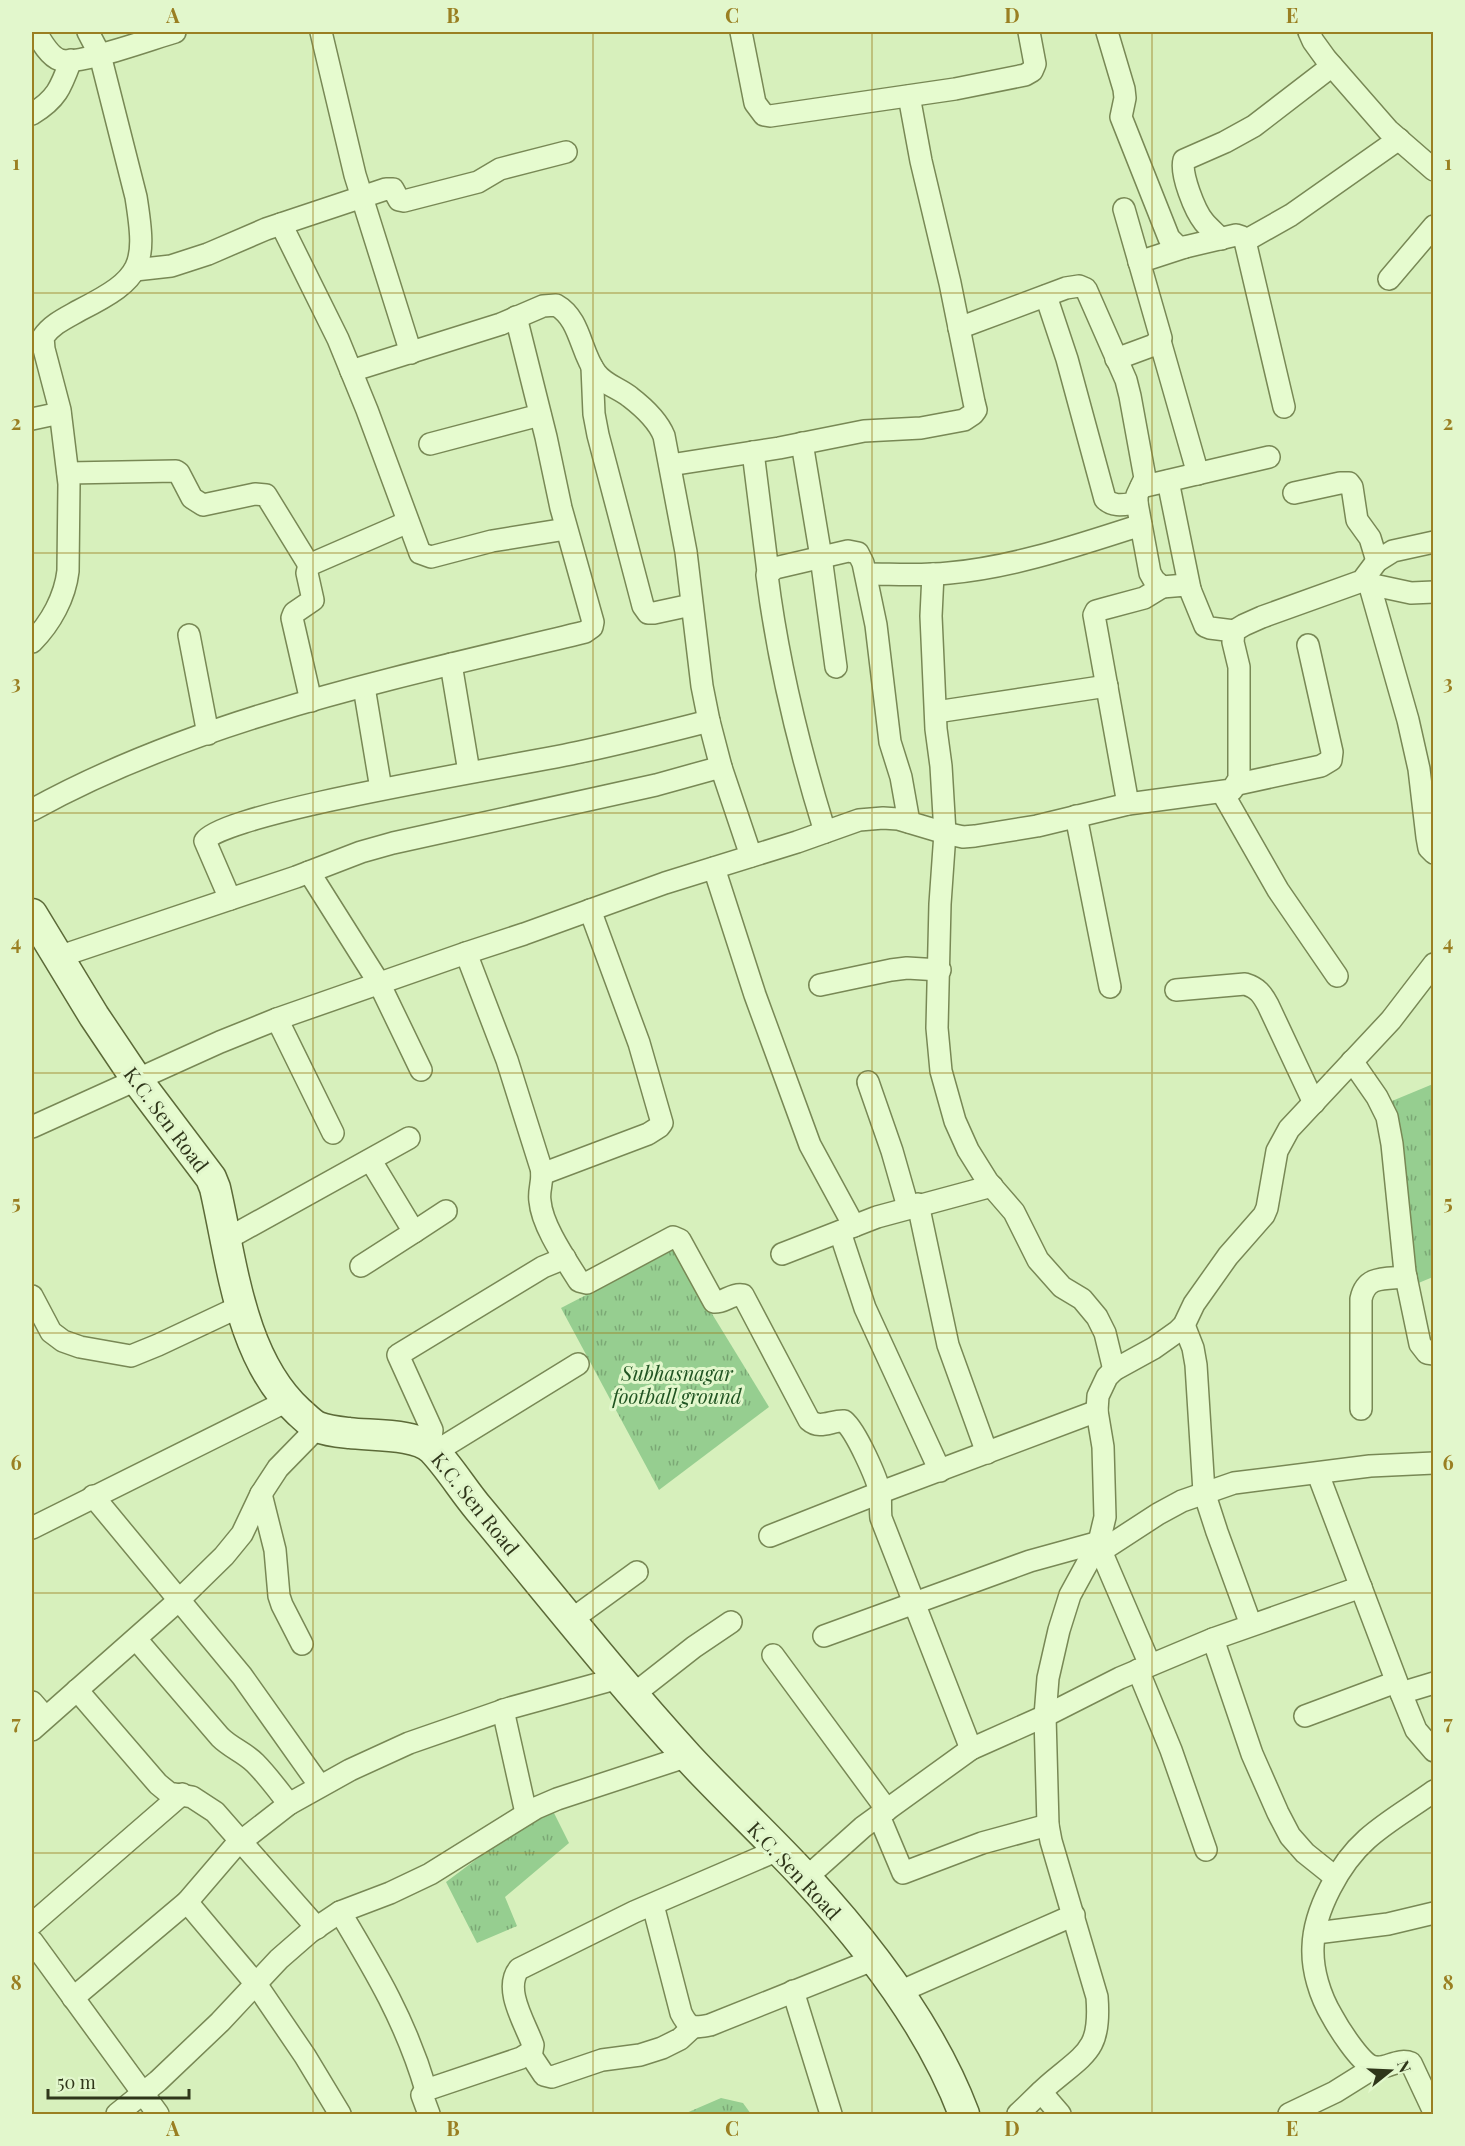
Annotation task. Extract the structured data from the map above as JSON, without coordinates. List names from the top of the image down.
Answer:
{
  "streets": {
    "street": ["K.C. Sen Road"]
  },
  "parks": ["Subhasnagar football ground"],
  "scale_bar": "50 m",
  "north": "right",
  "grid": {
    "columns": [
      "A",
      "B",
      "C",
      "D",
      "E"
    ],
    "rows": [
      "1",
      "2",
      "3",
      "4",
      "5",
      "6",
      "7",
      "8"
    ]
  }
}
